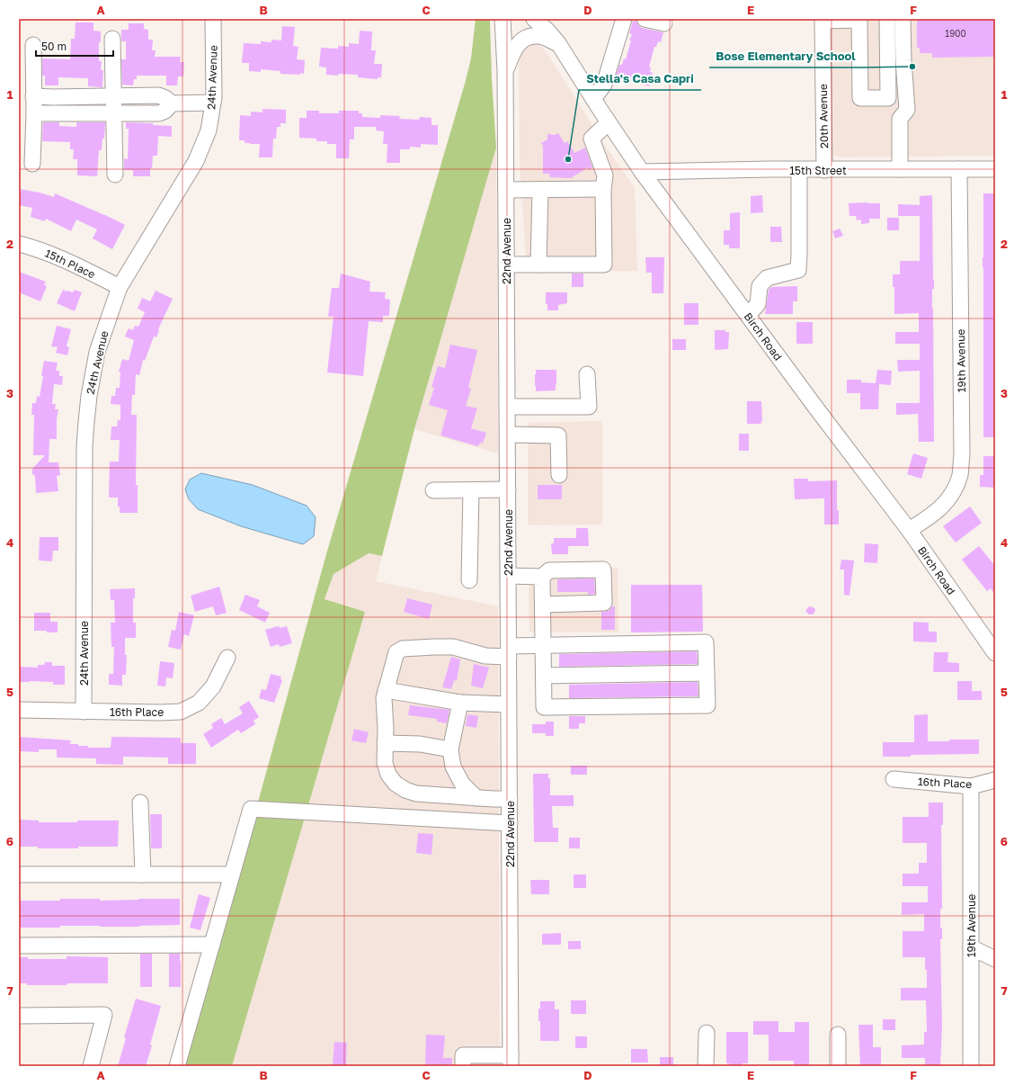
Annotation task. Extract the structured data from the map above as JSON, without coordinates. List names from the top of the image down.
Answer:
{
  "streets": {
    "street": [
      "24th Avenue",
      "20th Avenue",
      "15th Street",
      "22nd Avenue",
      "15th Place",
      "Birch Road",
      "19th Avenue",
      "16th Place"
    ]
  },
  "crossings": [
    ["24th Avenue", "15th Place"],
    ["24th Avenue", "16th Place"],
    ["20th Avenue", "15th Street"],
    ["15th Street", "Birch Road"],
    ["15th Street", "19th Avenue"],
    ["Birch Road", "19th Avenue"],
    ["19th Avenue", "16th Place"]
  ],
  "places": ["Bose Elementary School", "Stella's Casa Capri"],
  "house_numbers": ["1900"],
  "scale_bar": "50 m",
  "grid": {
    "columns": [
      "A",
      "B",
      "C",
      "D",
      "E",
      "F"
    ],
    "rows": [
      "1",
      "2",
      "3",
      "4",
      "5",
      "6",
      "7"
    ]
  }
}
